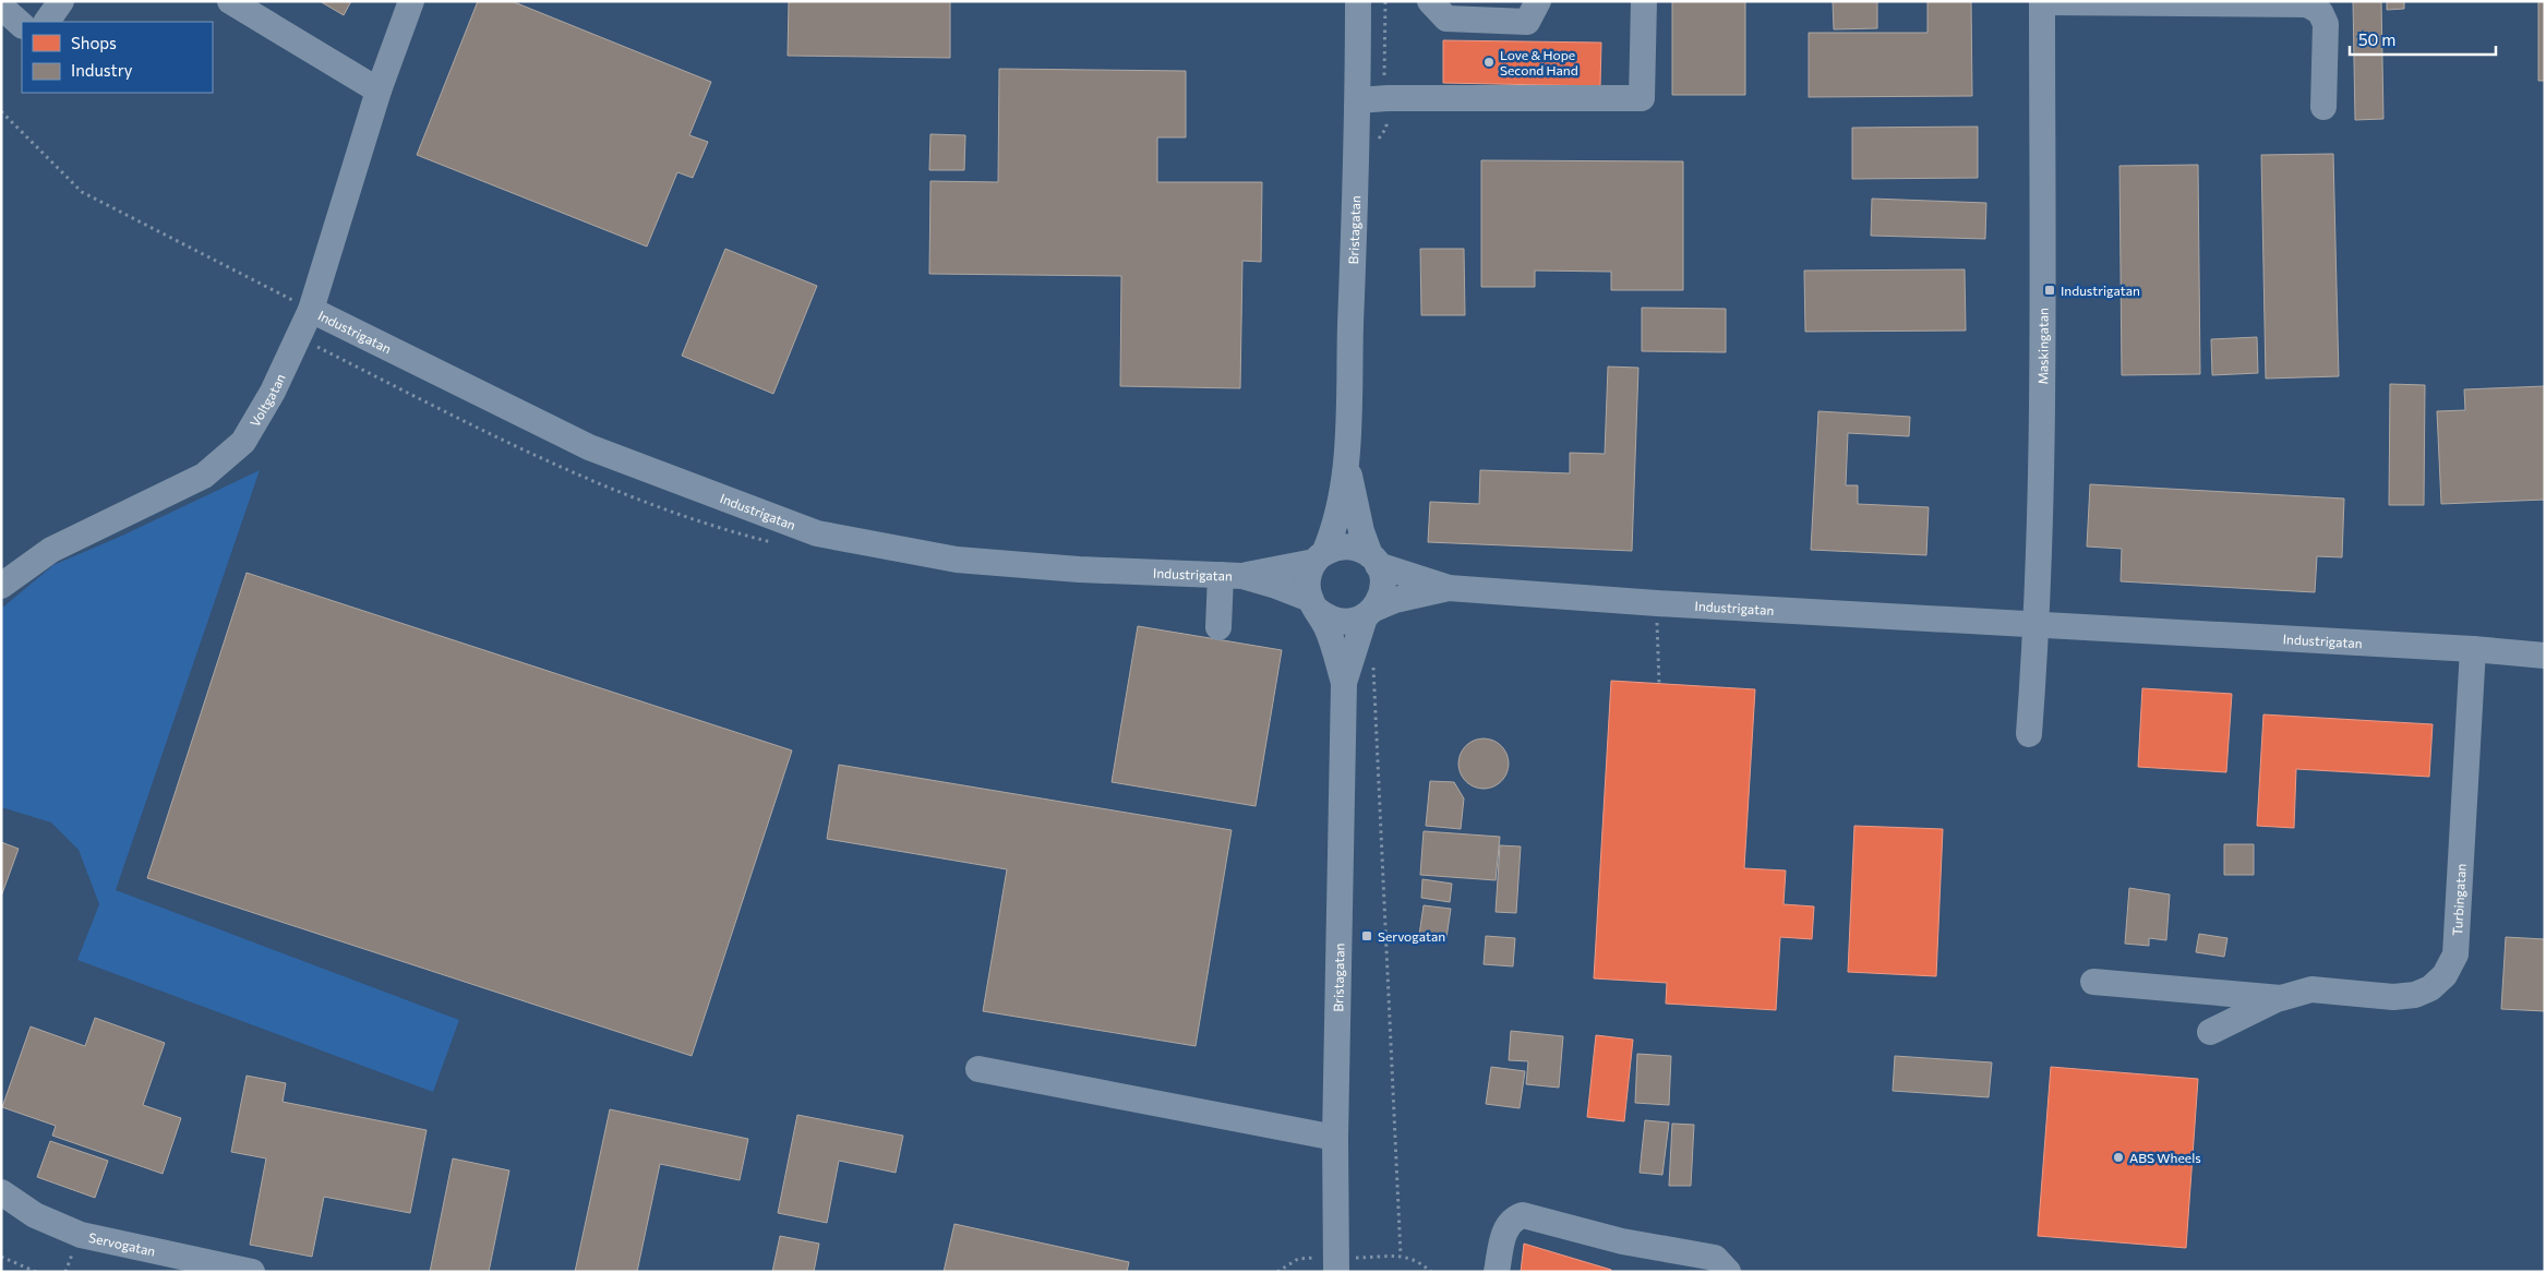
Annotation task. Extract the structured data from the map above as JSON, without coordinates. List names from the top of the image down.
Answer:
{
  "streets": {
    "street": [
      "Bristagatan",
      "Industrigatan",
      "Maskingatan",
      "Voltgatan",
      "Turbingatan",
      "Servogatan"
    ]
  },
  "crossings": [
    ["Bristagatan", "Industrigatan"],
    ["Industrigatan", "Maskingatan"],
    ["Industrigatan", "Voltgatan"],
    ["Industrigatan", "Turbingatan"]
  ],
  "places": {
    "other": ["Love & Hope Second Hand", "ABS Wheels"],
    "transit": ["Industrigatan", "Servogatan"]
  },
  "legend": ["Shops", "Industry"],
  "scale_bar": "50 m"
}
